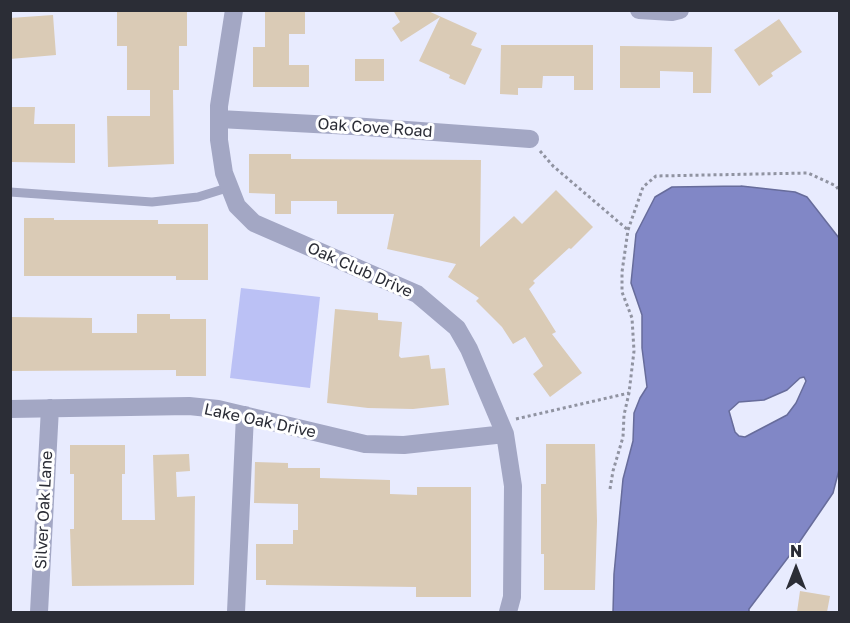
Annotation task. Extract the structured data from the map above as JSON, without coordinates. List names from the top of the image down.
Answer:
{
  "streets": {
    "street": [
      "Oak Cove Road",
      "Oak Club Drive",
      "Lake Oak Drive",
      "Silver Oak Lane"
    ]
  },
  "crossings": [
    ["Oak Cove Road", "Oak Club Drive"],
    ["Oak Club Drive", "Lake Oak Drive"],
    ["Lake Oak Drive", "Silver Oak Lane"]
  ],
  "north": "top"
}
